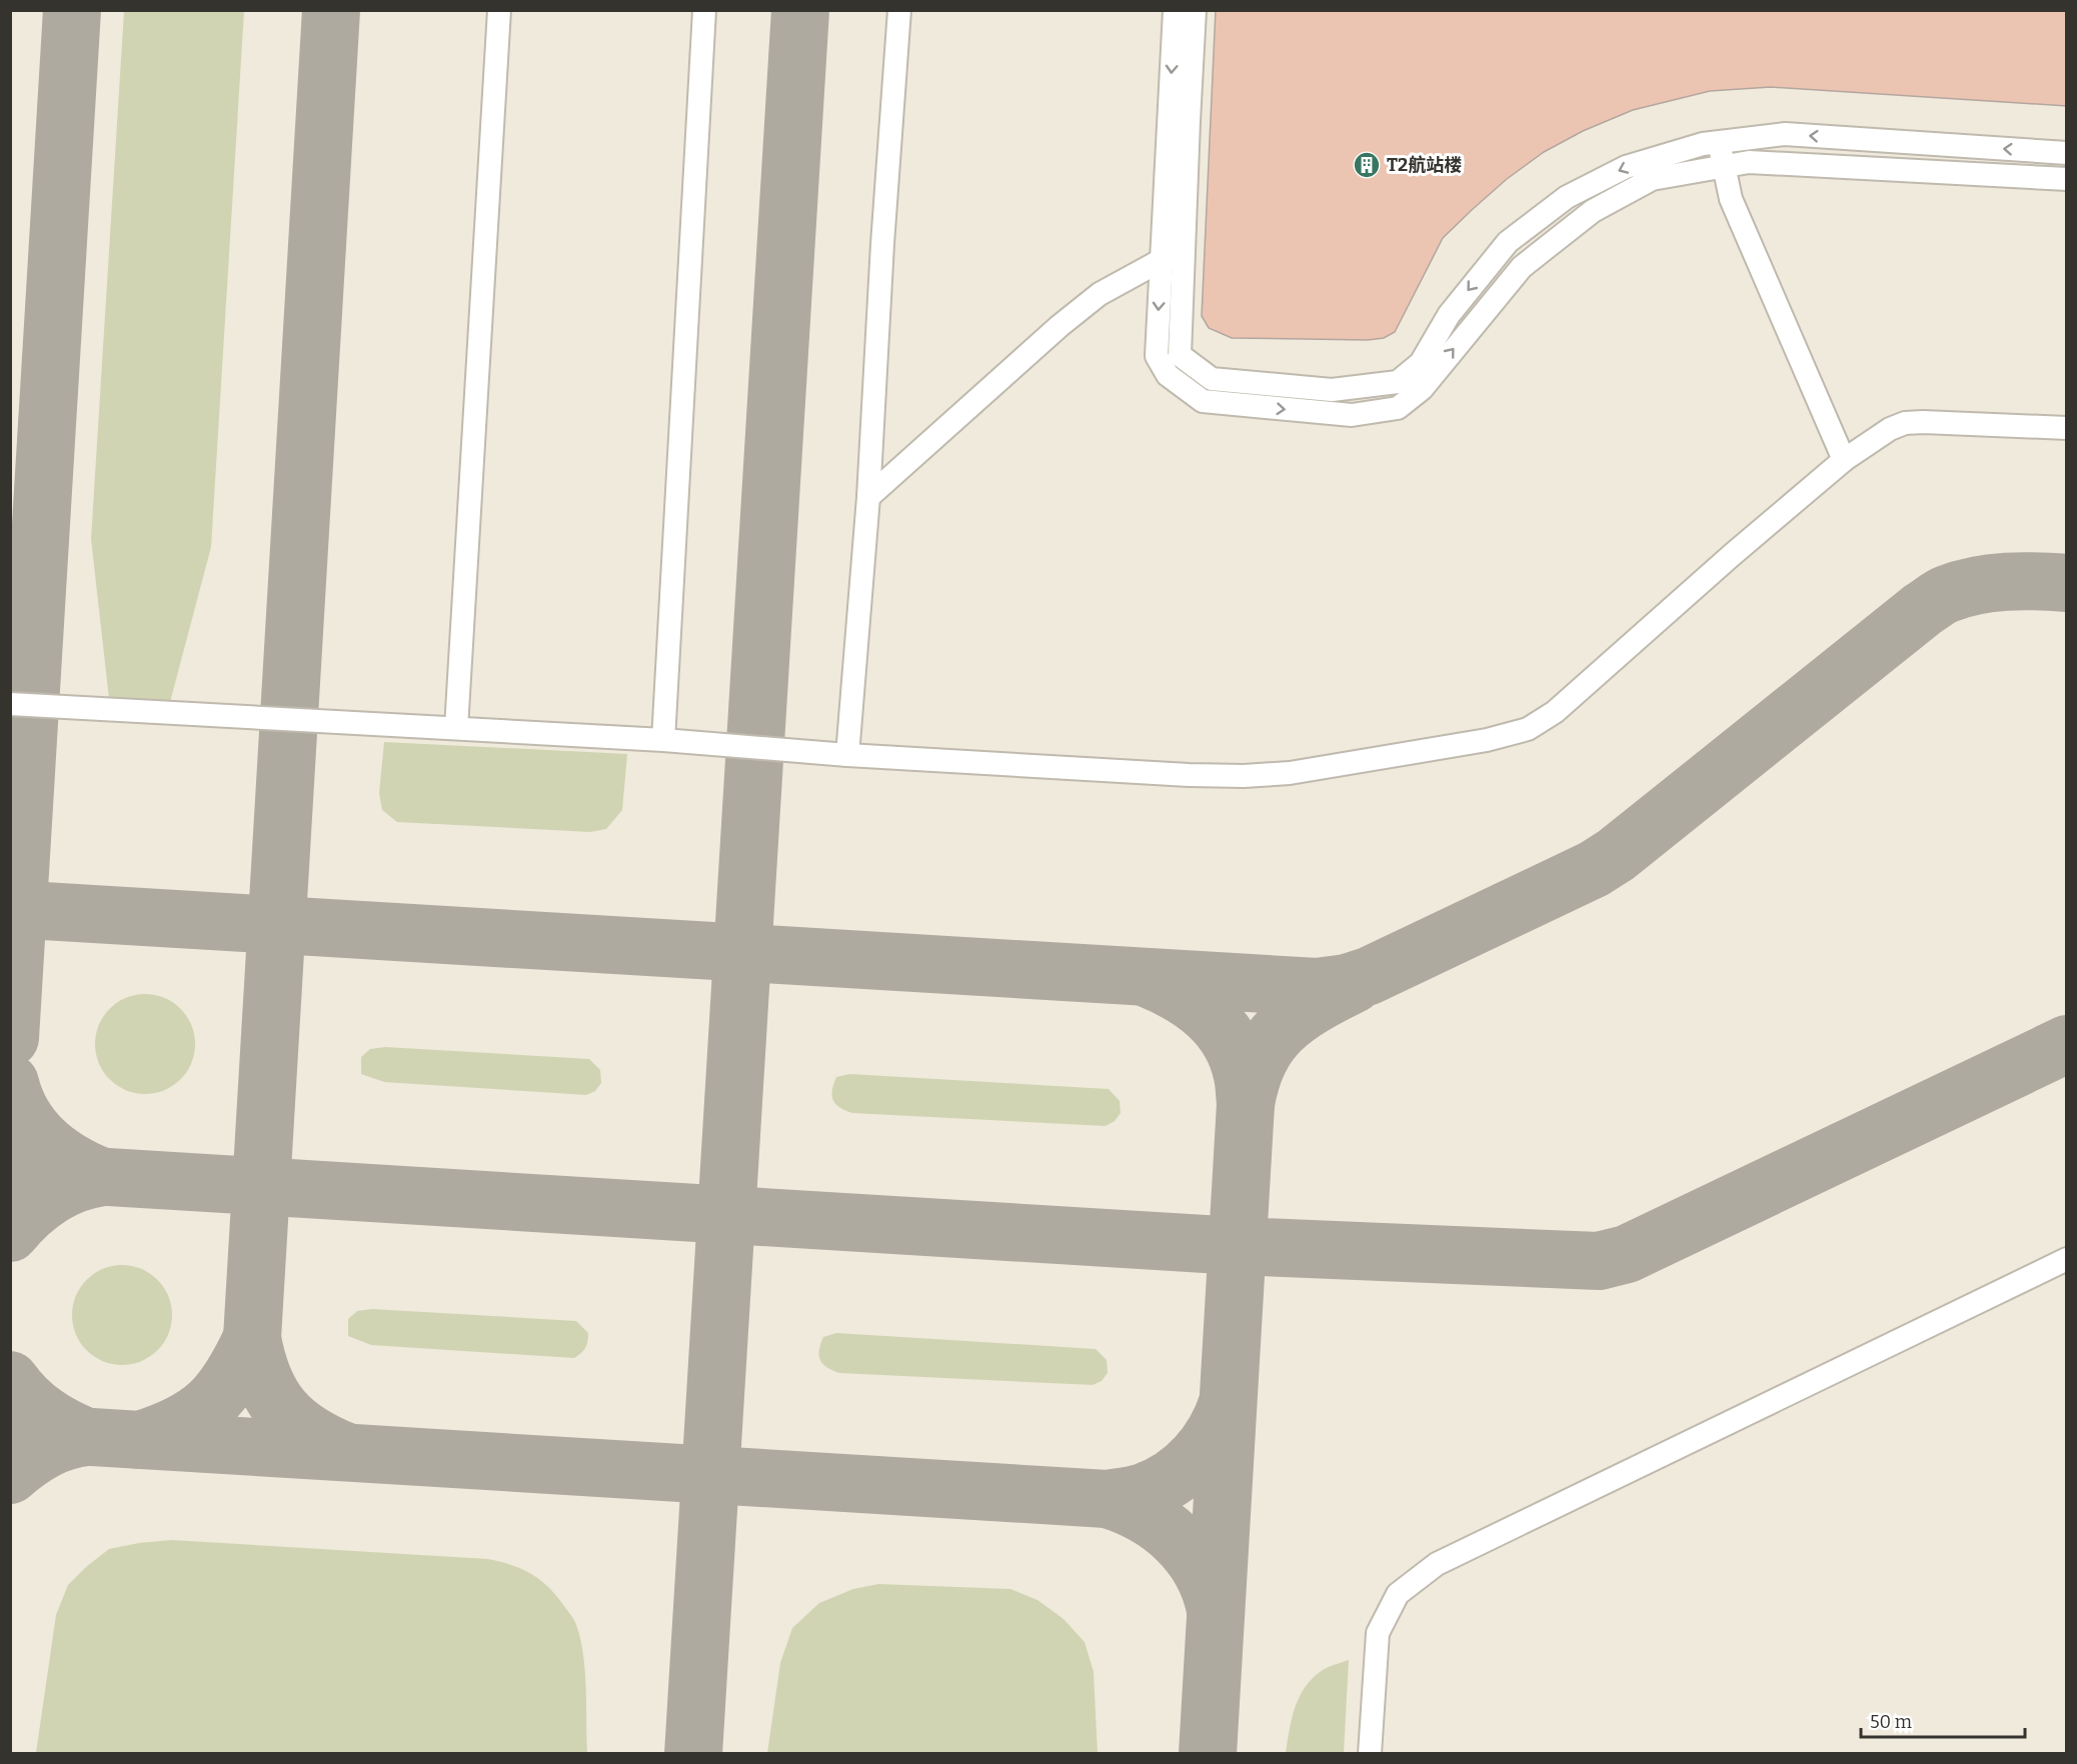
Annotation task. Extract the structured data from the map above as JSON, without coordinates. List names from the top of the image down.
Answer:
{
  "places": {
    "building": ["T2航站楼"]
  },
  "scale_bar": "50 m"
}
